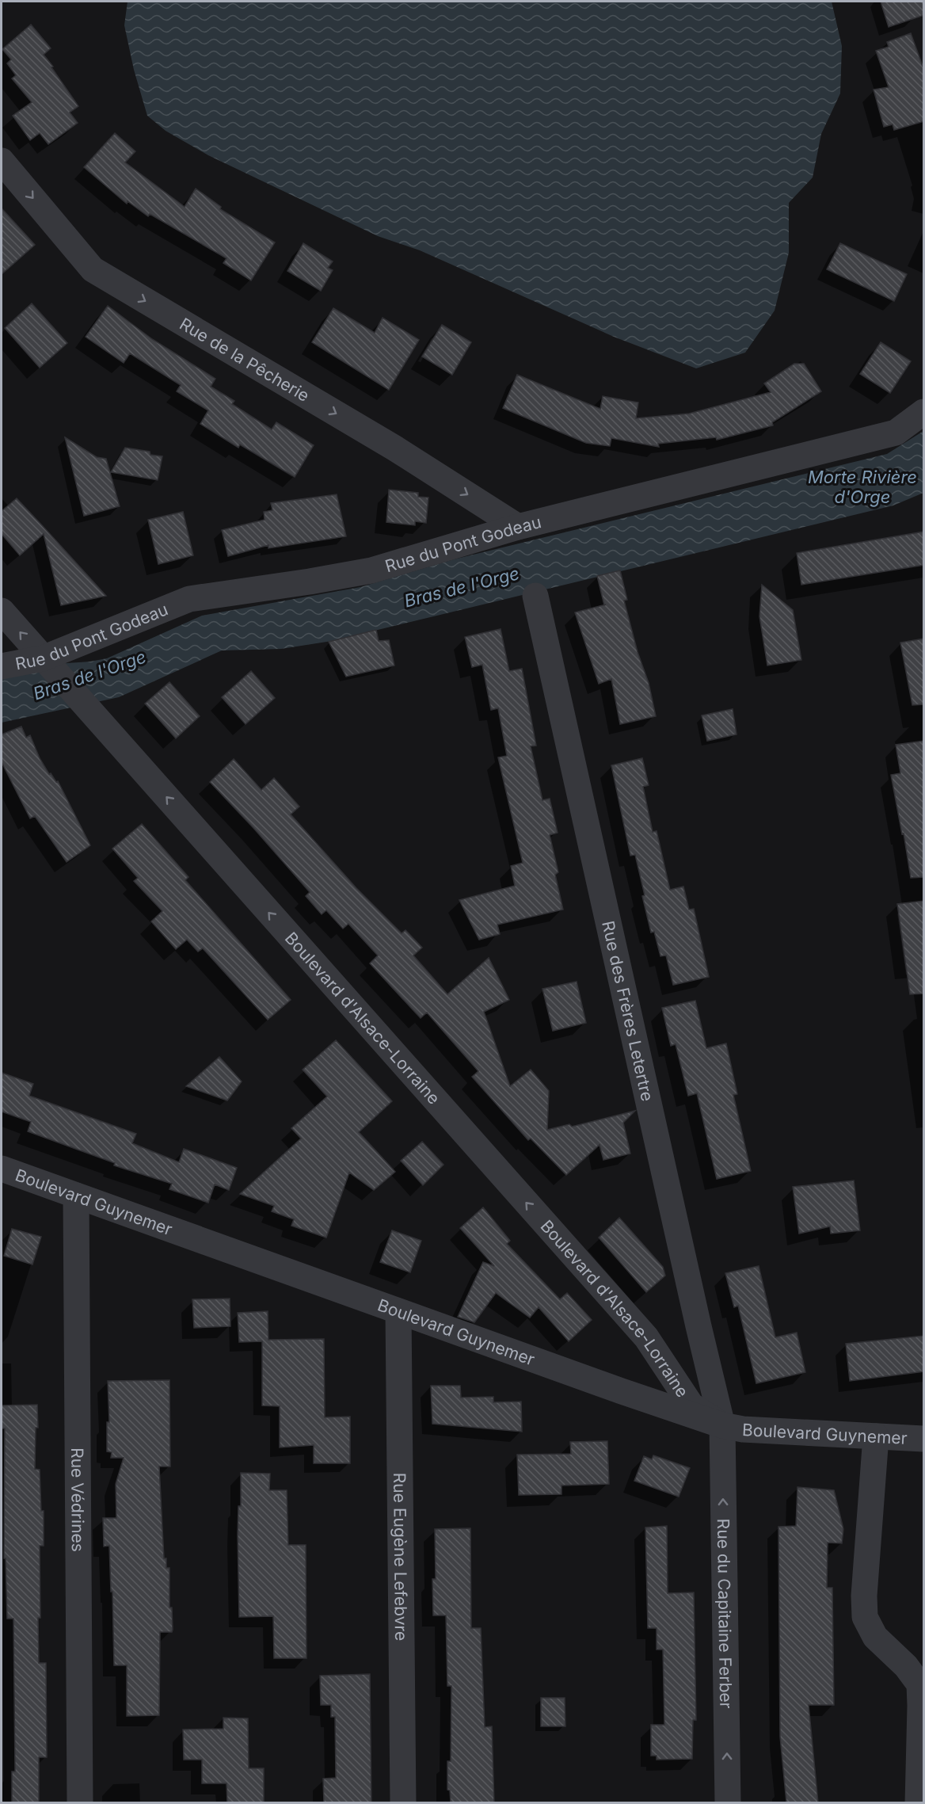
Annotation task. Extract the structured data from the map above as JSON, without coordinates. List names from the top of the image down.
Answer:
{
  "streets": {
    "street": [
      "Rue de la Pêcherie",
      "Rue du Pont Godeau",
      "Rue des Frères Letertre",
      "Boulevard d'Alsace-Lorraine",
      "Boulevard Guynemer",
      "Rue Védrines",
      "Rue Eugène Lefebvre",
      "Rue du Capitaine Ferber"
    ]
  },
  "crossings": [
    ["Rue de la Pêcherie", "Rue du Pont Godeau"],
    ["Rue du Pont Godeau", "Boulevard d'Alsace-Lorraine"],
    ["Rue des Frères Letertre", "Boulevard d'Alsace-Lorraine"],
    ["Rue des Frères Letertre", "Boulevard Guynemer"],
    ["Rue des Frères Letertre", "Rue du Capitaine Ferber"],
    ["Boulevard d'Alsace-Lorraine", "Boulevard Guynemer"],
    ["Boulevard d'Alsace-Lorraine", "Rue du Capitaine Ferber"],
    ["Boulevard Guynemer", "Rue Védrines"],
    ["Boulevard Guynemer", "Rue Eugène Lefebvre"],
    ["Boulevard Guynemer", "Rue du Capitaine Ferber"]
  ],
  "one_way": ["Rue de la Pêcherie", "Boulevard d'Alsace-Lorraine"],
  "water": ["Morte Rivière d'Orge", "Bras de l'Orge"]
}
